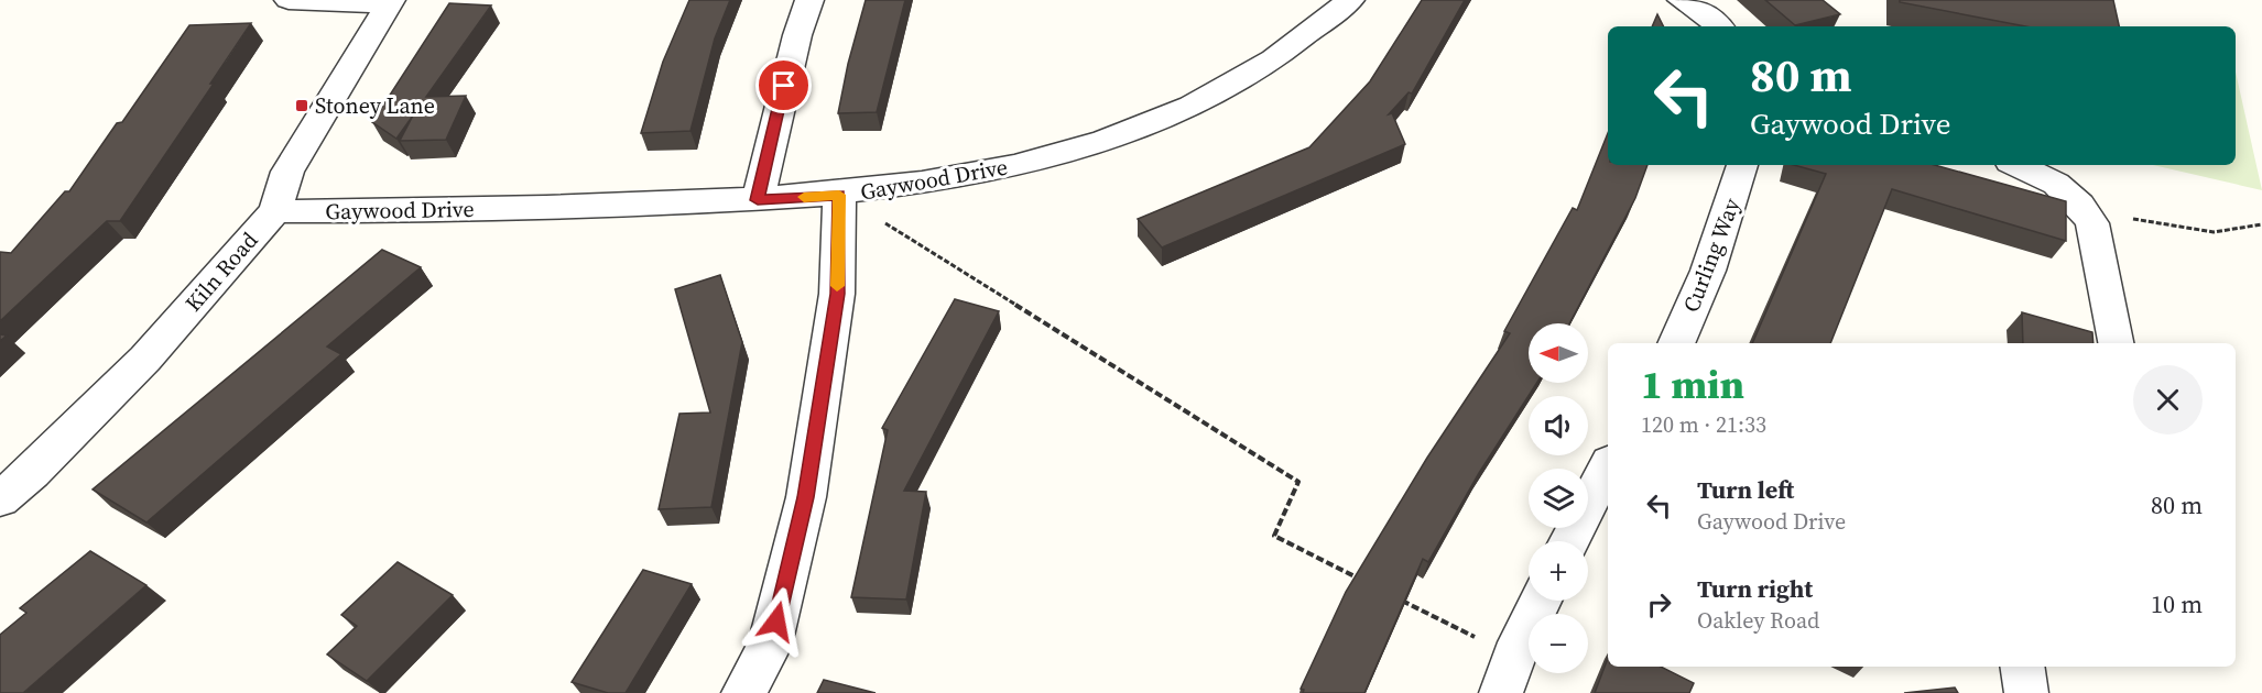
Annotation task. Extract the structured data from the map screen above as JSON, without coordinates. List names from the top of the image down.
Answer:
{
  "streets": {
    "street": ["Gaywood Drive", "Curling Way", "Kiln Road"]
  },
  "crossings": [
    ["Gaywood Drive", "Kiln Road"]
  ],
  "places": {
    "transit": ["Stoney Lane"]
  },
  "north": "left",
  "page": {
    "turn": ["80 m", "Gaywood Drive"],
    "map_buttons": ["+", "−"],
    "heading": ["1 min", "120 m · 21:33"],
    "list": [
      {
        "name": "Turn left",
        "note": "Gaywood Drive",
        "value": "80 m"
      },
      {
        "name": "Turn right",
        "note": "Oakley Road",
        "value": "10 m"
      }
    ]
  }
}
